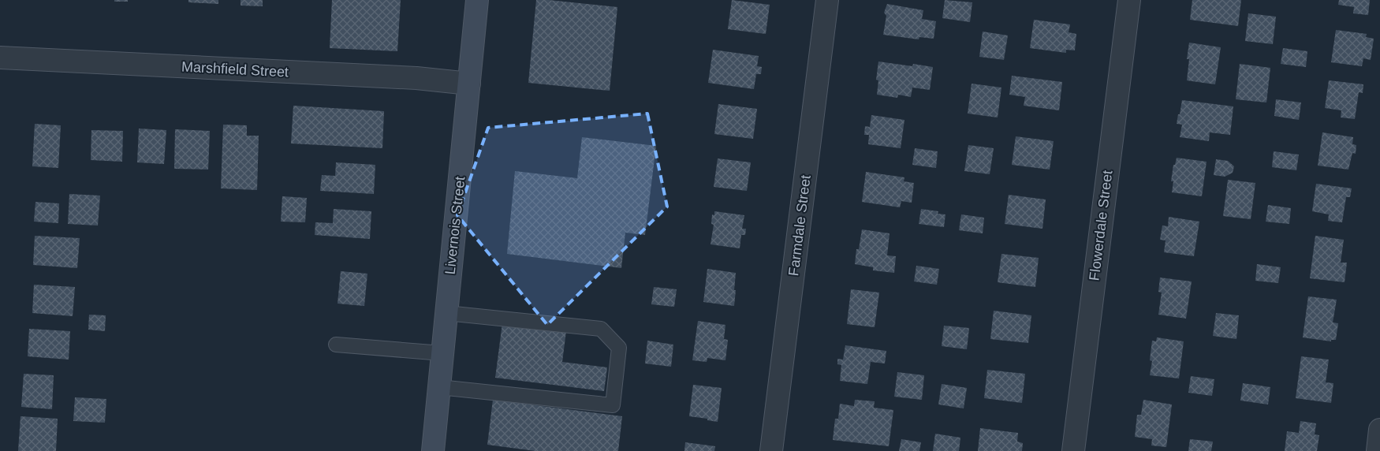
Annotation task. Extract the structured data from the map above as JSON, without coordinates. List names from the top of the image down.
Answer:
{
  "streets": {
    "street": [
      "Marshfield Street",
      "Livernois Street",
      "Farmdale Street",
      "Flowerdale Street"
    ]
  },
  "crossings": [
    ["Marshfield Street", "Livernois Street"]
  ]
}
